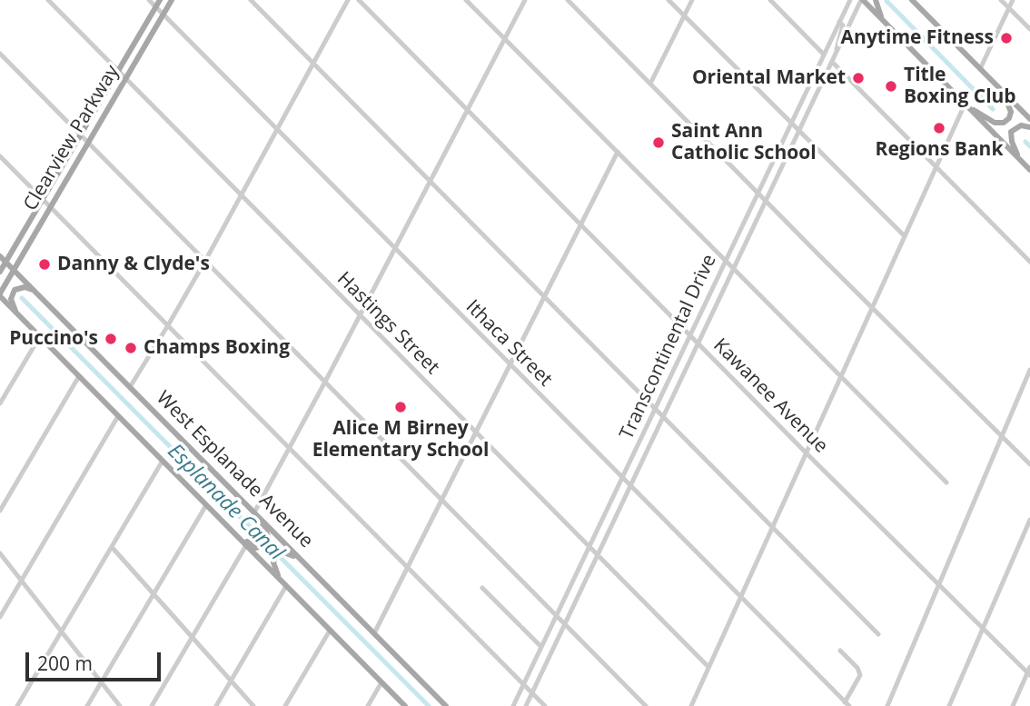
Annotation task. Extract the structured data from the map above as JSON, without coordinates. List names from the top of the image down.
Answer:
{
  "streets": {
    "main road": ["Clearview Parkway", "West Esplanade Avenue"],
    "street": [
      "Hastings Street",
      "Ithaca Street",
      "Transcontinental Drive",
      "Kawanee Avenue"
    ]
  },
  "crossings": [
    ["Clearview Parkway", "Hastings Street"],
    ["Clearview Parkway", "Ithaca Street"],
    ["Clearview Parkway", "West Esplanade Avenue"],
    ["Hastings Street", "Transcontinental Drive"],
    ["Ithaca Street", "Transcontinental Drive"],
    ["Transcontinental Drive", "Kawanee Avenue"]
  ],
  "water": ["Esplanade Canal"],
  "places": [
    "Anytime Fitness",
    "Oriental Market",
    "Title Boxing Club",
    "Regions Bank",
    "Saint Ann Catholic School",
    "Danny & Clyde's",
    "Puccino's",
    "Champs Boxing",
    "Alice M Birney Elementary School"
  ],
  "scale_bar": "200 m"
}
